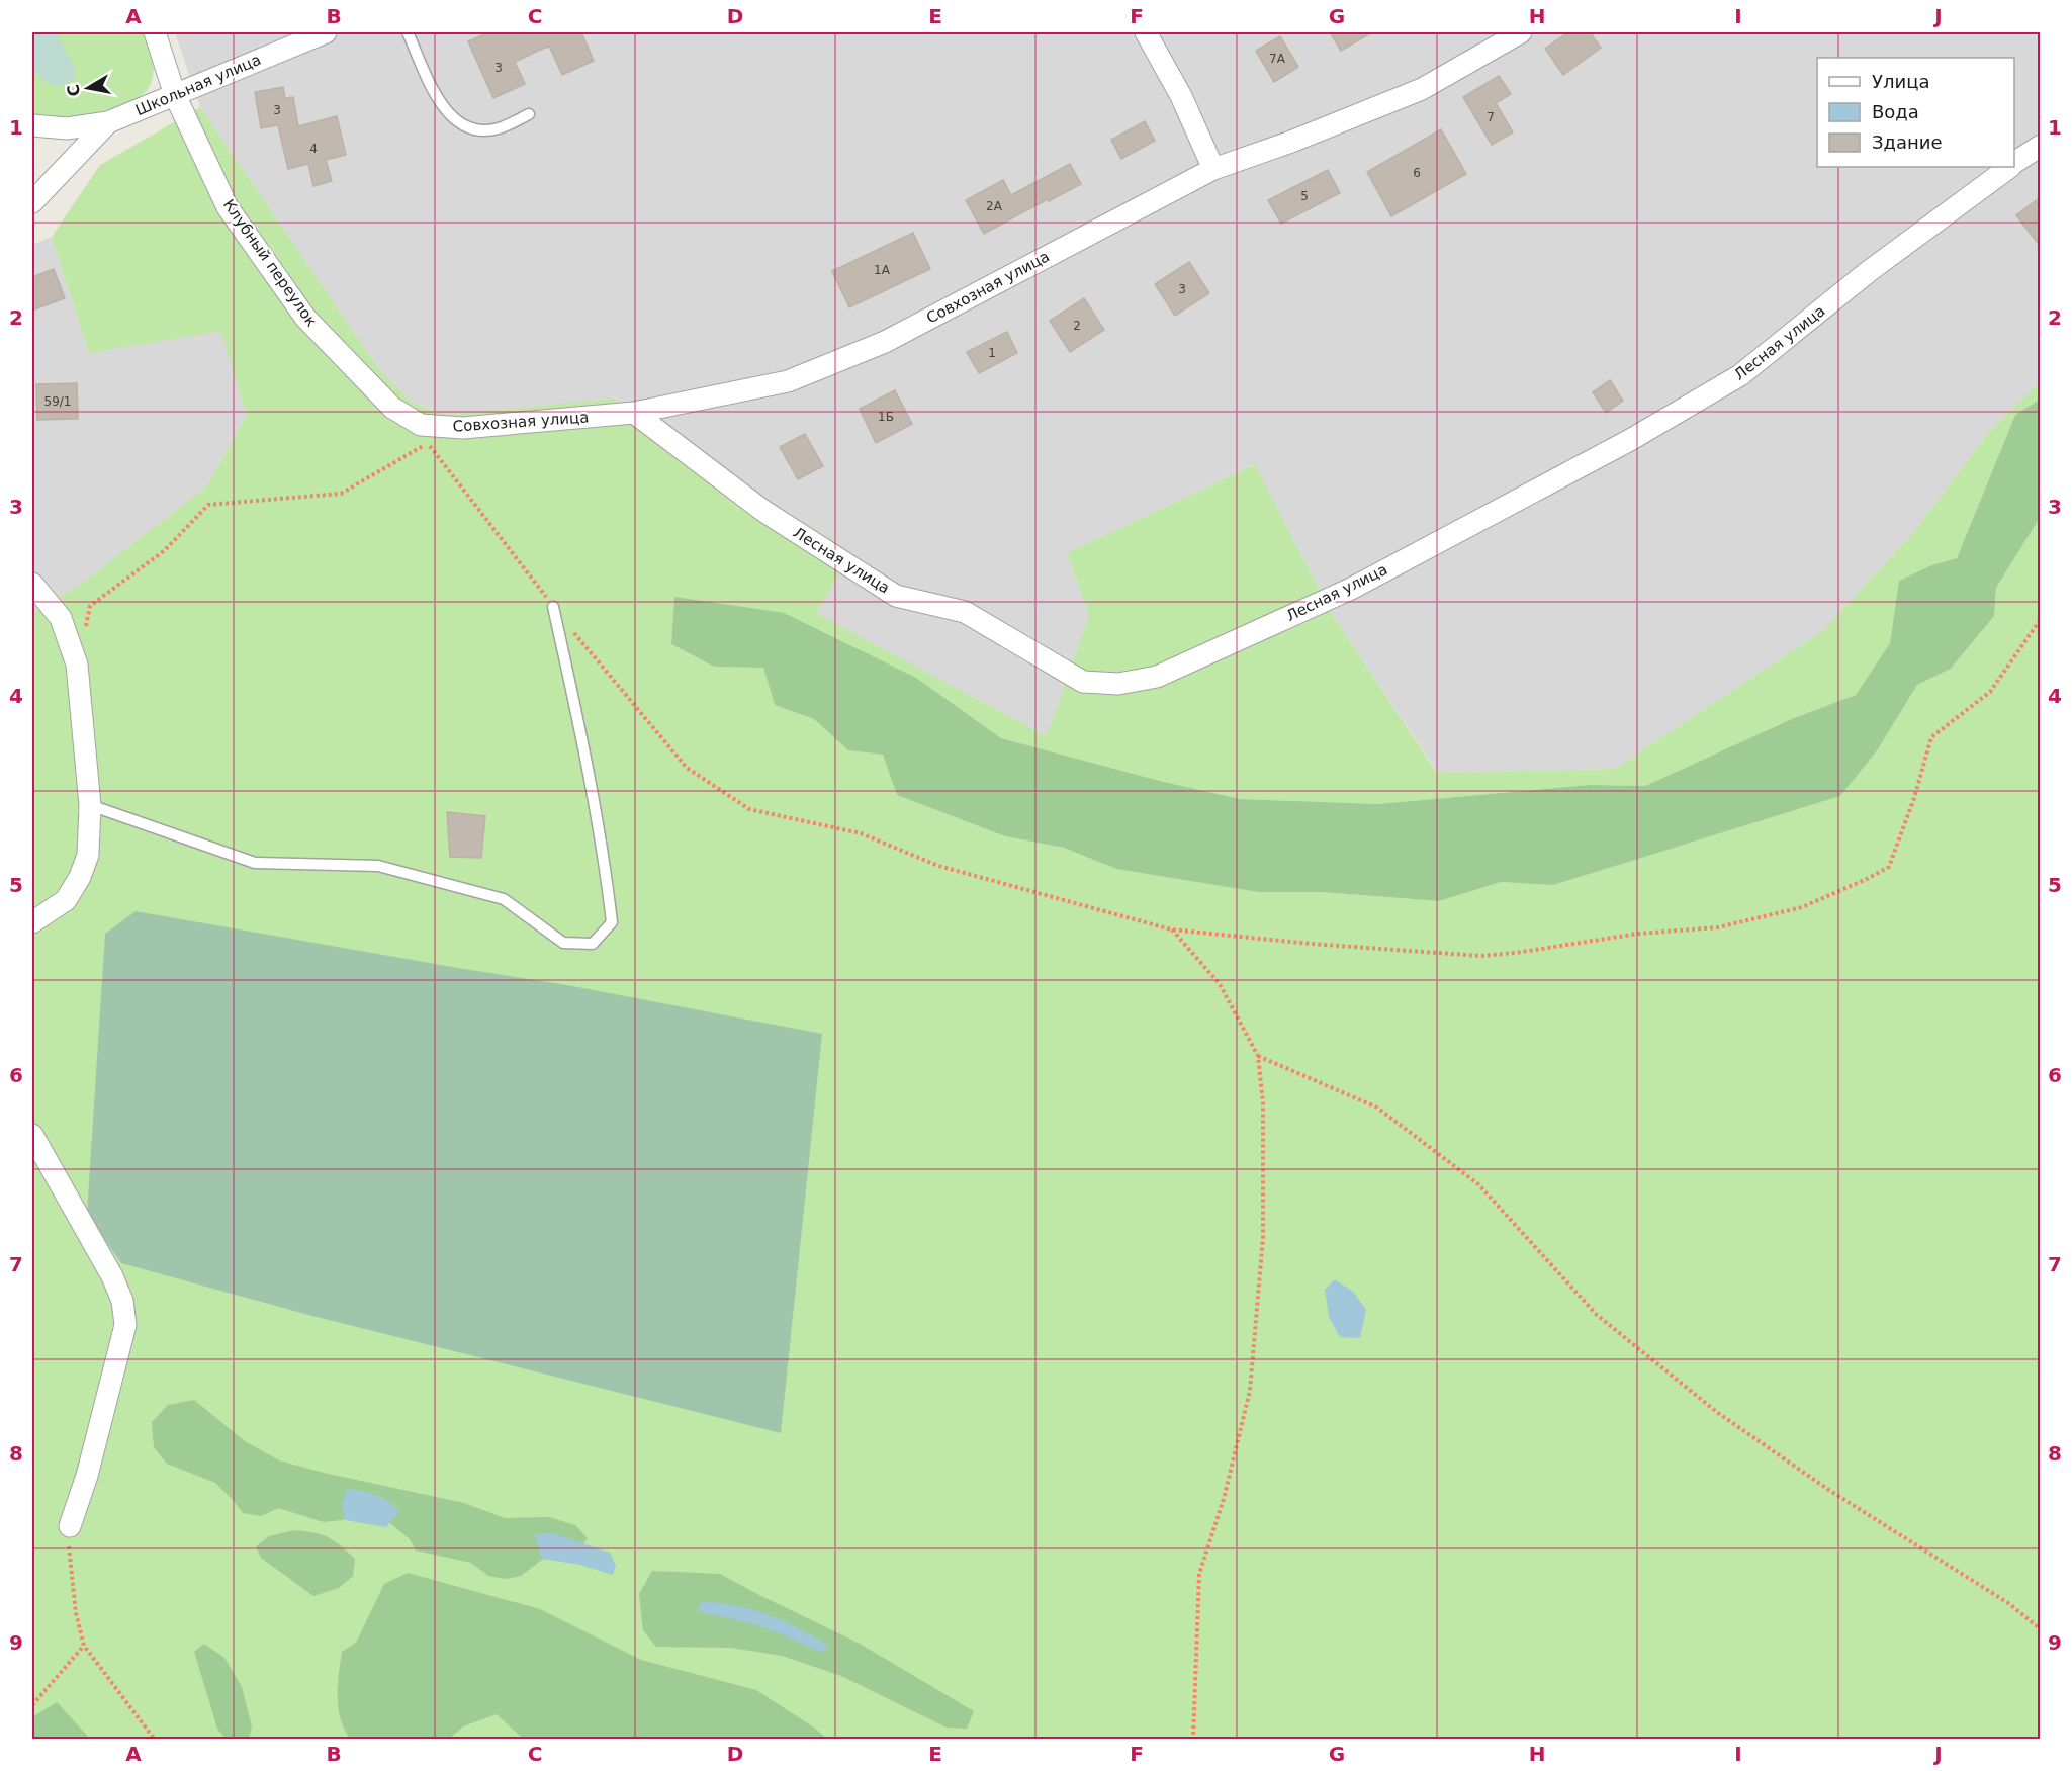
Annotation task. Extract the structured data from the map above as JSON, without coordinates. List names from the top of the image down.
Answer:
{
  "streets": {
    "street": [
      "Школьная улица",
      "Клубный переулок",
      "Совхозная улица",
      "Лесная улица"
    ]
  },
  "crossings": [
    ["Школьная улица", "Клубный переулок"],
    ["Клубный переулок", "Совхозная улица"],
    ["Совхозная улица", "Лесная улица"]
  ],
  "house_numbers": [
    "7А",
    "3",
    "3",
    "7",
    "4",
    "6",
    "5",
    "2А",
    "1А",
    "3",
    "2",
    "1",
    "59/1",
    "1Б"
  ],
  "legend": ["Улица", "Вода", "Здание"],
  "north": "left",
  "grid": {
    "columns": [
      "A",
      "B",
      "C",
      "D",
      "E",
      "F",
      "G",
      "H",
      "I",
      "J"
    ],
    "rows": [
      "1",
      "2",
      "3",
      "4",
      "5",
      "6",
      "7",
      "8",
      "9"
    ]
  }
}
